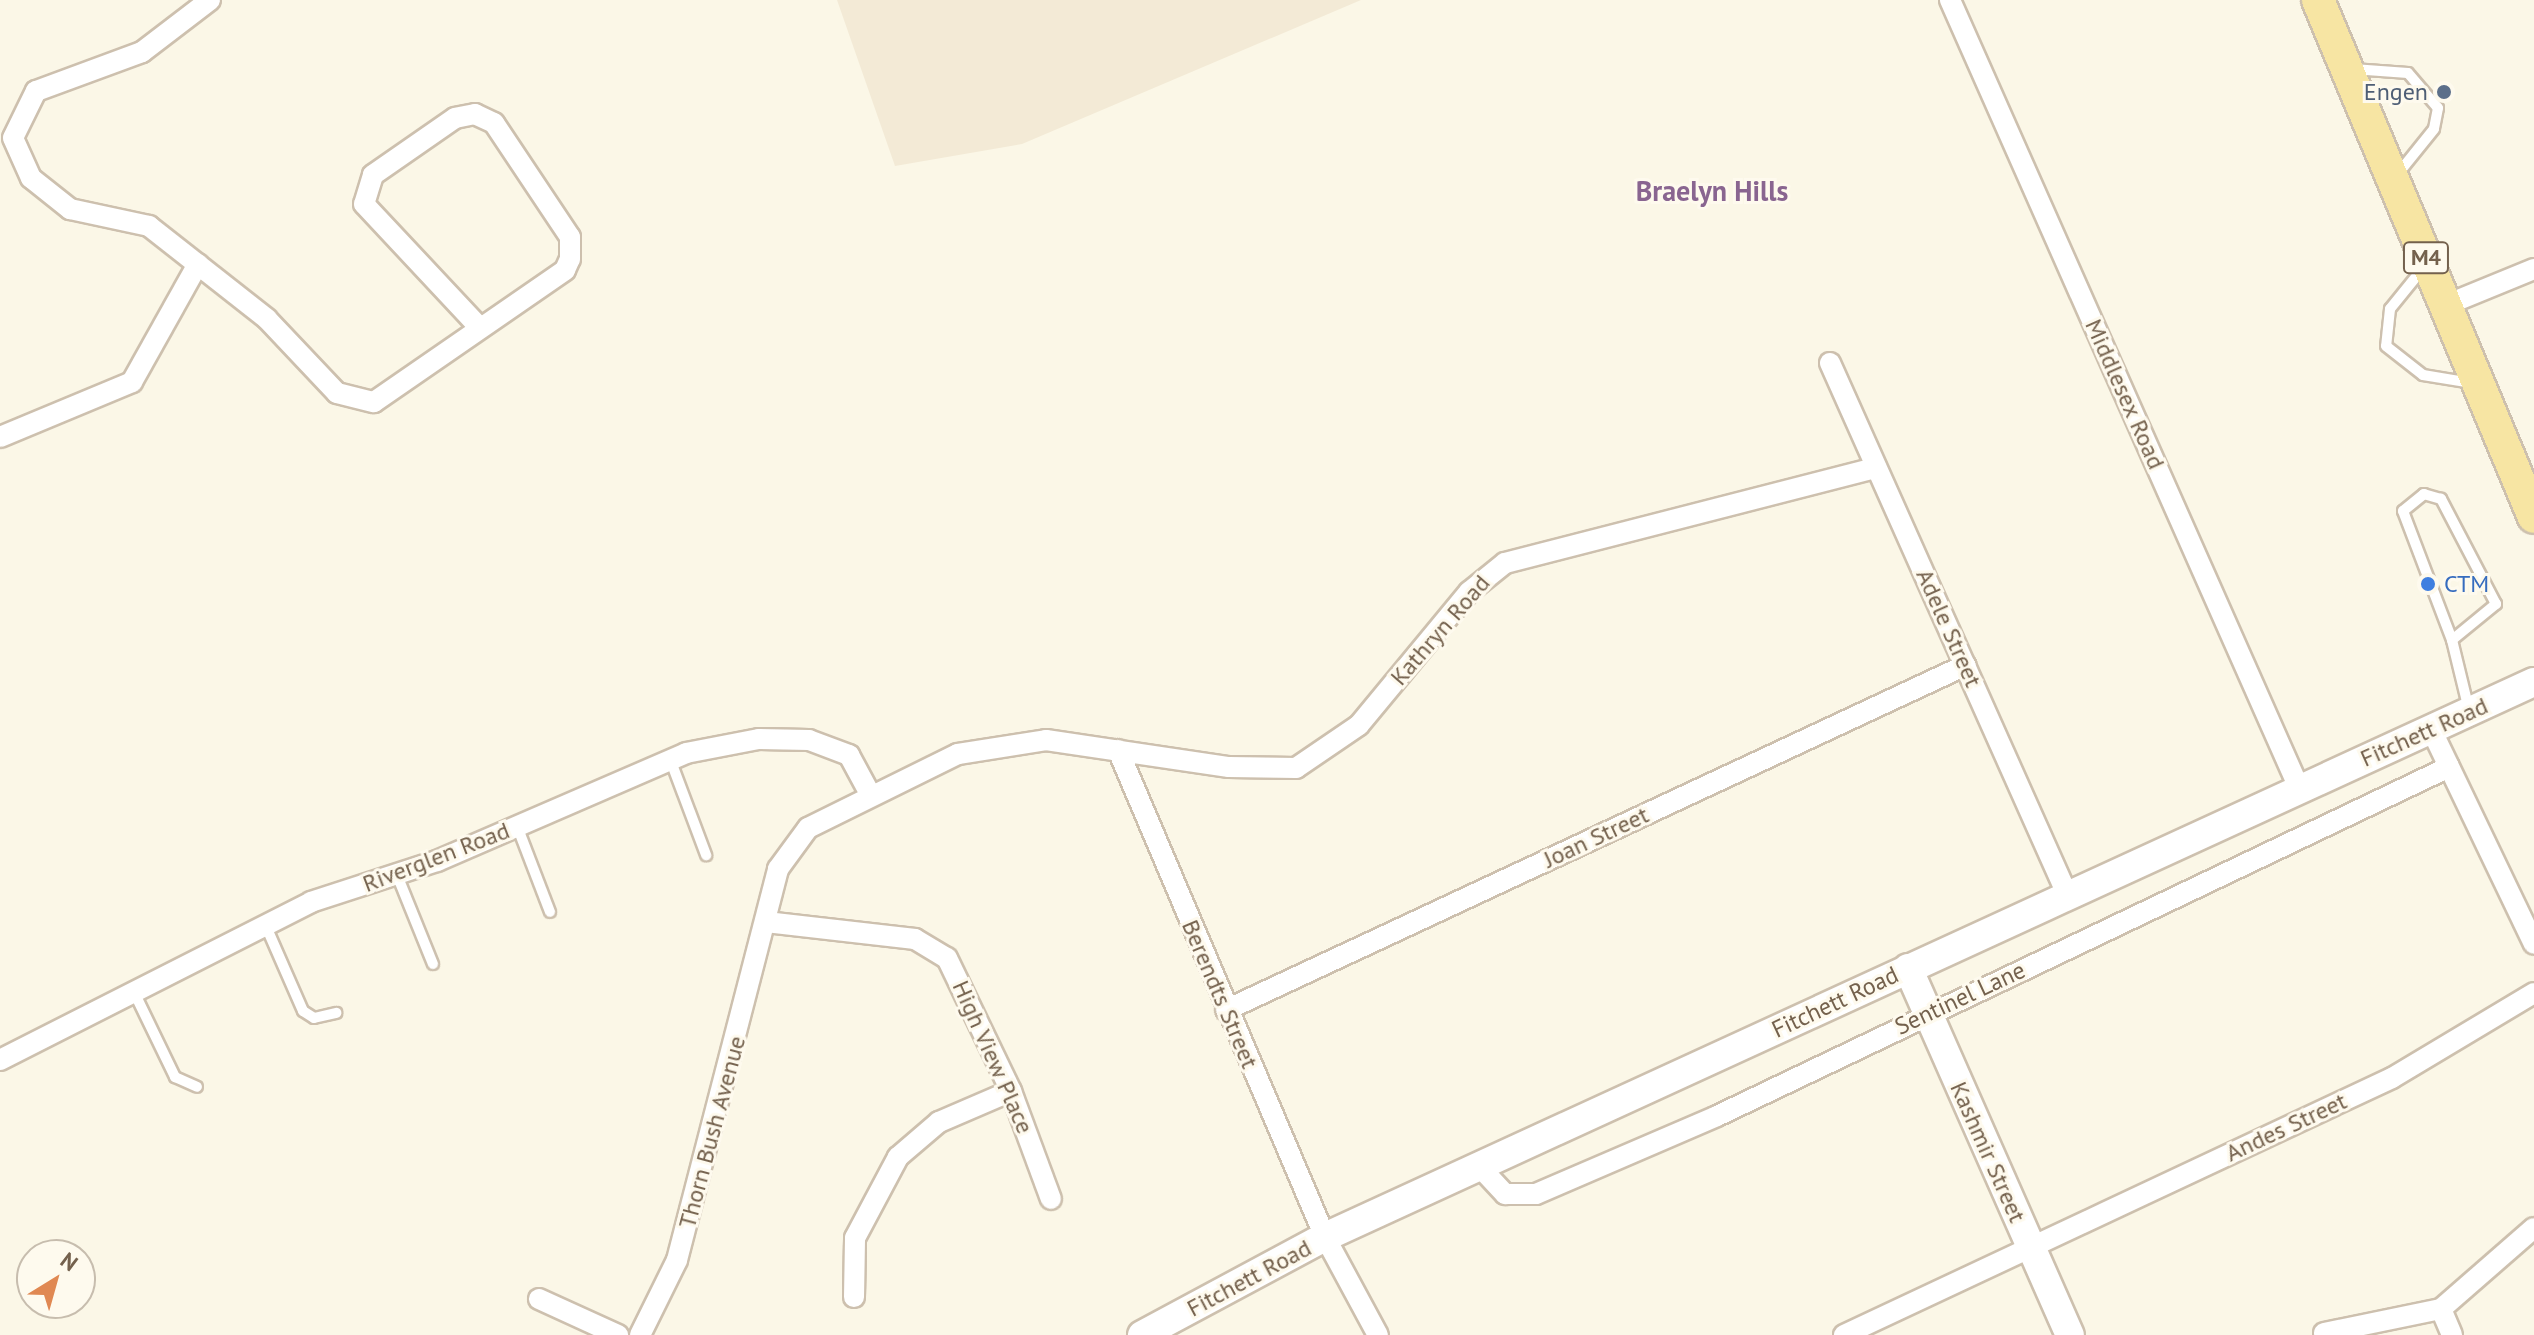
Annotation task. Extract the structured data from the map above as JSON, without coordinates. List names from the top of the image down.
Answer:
{
  "streets": {
    "main road": ["M4"],
    "street": [
      "Middlesex Road",
      "Adele Street",
      "Kathryn Road",
      "Fitchett Road",
      "Joan Street",
      "Riverglen Road",
      "Berendts Street",
      "Sentinel Lane",
      "High View Place",
      "Andes Street",
      "Thorn Bush Avenue",
      "Kashmir Street"
    ]
  },
  "crossings": [
    ["Middlesex Road", "Fitchett Road"],
    ["Adele Street", "Kathryn Road"],
    ["Adele Street", "Fitchett Road"],
    ["Adele Street", "Joan Street"],
    ["Kathryn Road", "Riverglen Road"],
    ["Kathryn Road", "Berendts Street"],
    ["Kathryn Road", "Thorn Bush Avenue"],
    ["Fitchett Road", "Berendts Street"],
    ["Fitchett Road", "Sentinel Lane"],
    ["Fitchett Road", "Kashmir Street"],
    ["Joan Street", "Berendts Street"],
    ["Riverglen Road", "Thorn Bush Avenue"],
    ["Sentinel Lane", "Kashmir Street"],
    ["High View Place", "Thorn Bush Avenue"],
    ["Andes Street", "Kashmir Street"]
  ],
  "districts": ["Braelyn Hills"],
  "places": ["Engen", "CTM"],
  "north": "top right"
}
